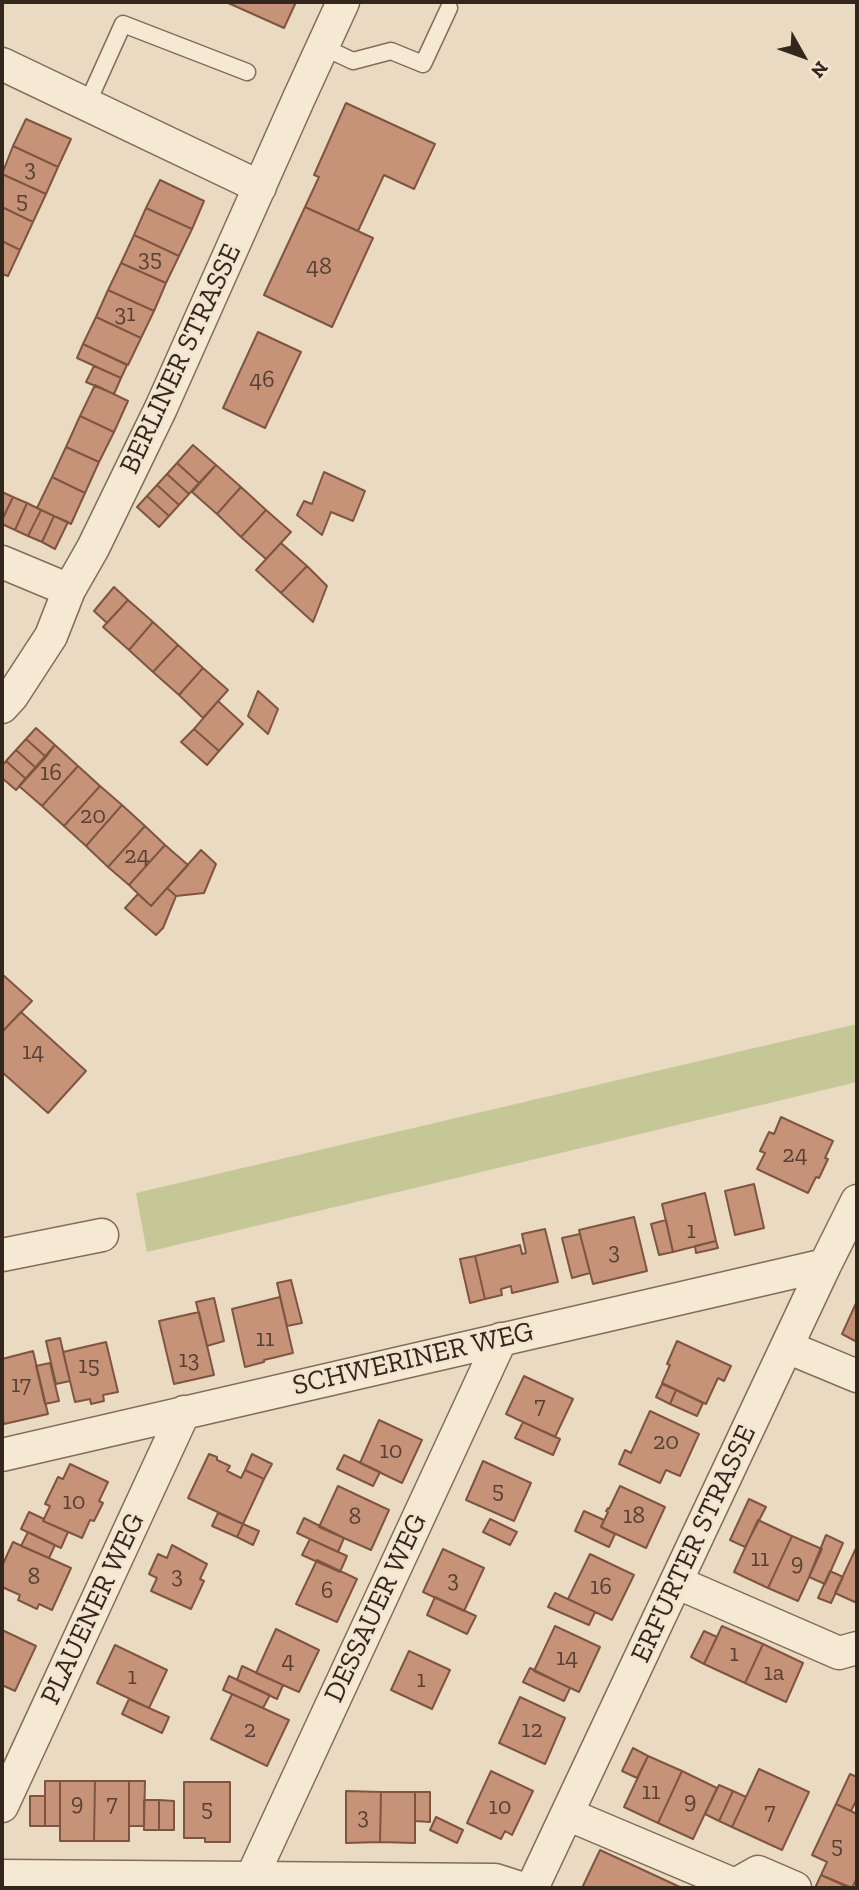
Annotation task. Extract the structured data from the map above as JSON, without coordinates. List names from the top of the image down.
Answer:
{
  "streets": {
    "street": [
      "BERLINER STRASSE",
      "SCHWERINER WEG",
      "ERFURTER STRASSE",
      "DESSAUER WEG",
      "PLAUENER WEG"
    ]
  },
  "crossings": [
    ["SCHWERINER WEG", "ERFURTER STRASSE"],
    ["SCHWERINER WEG", "DESSAUER WEG"],
    ["SCHWERINER WEG", "PLAUENER WEG"]
  ],
  "house_numbers": [
    "3",
    "5",
    "35",
    "48",
    "31",
    "46",
    "16",
    "20",
    "24",
    "14",
    "24",
    "1",
    "3",
    "11",
    "13",
    "15",
    "17",
    "7",
    "20",
    "10",
    "5",
    "10",
    "18",
    "8",
    "11",
    "9",
    "3",
    "8",
    "3",
    "16",
    "6",
    "1",
    "14",
    "4",
    "1a",
    "1",
    "1",
    "2",
    "12",
    "11",
    "9",
    "9",
    "7",
    "10",
    "5",
    "7",
    "3",
    "5"
  ],
  "north": "bottom right"
}
